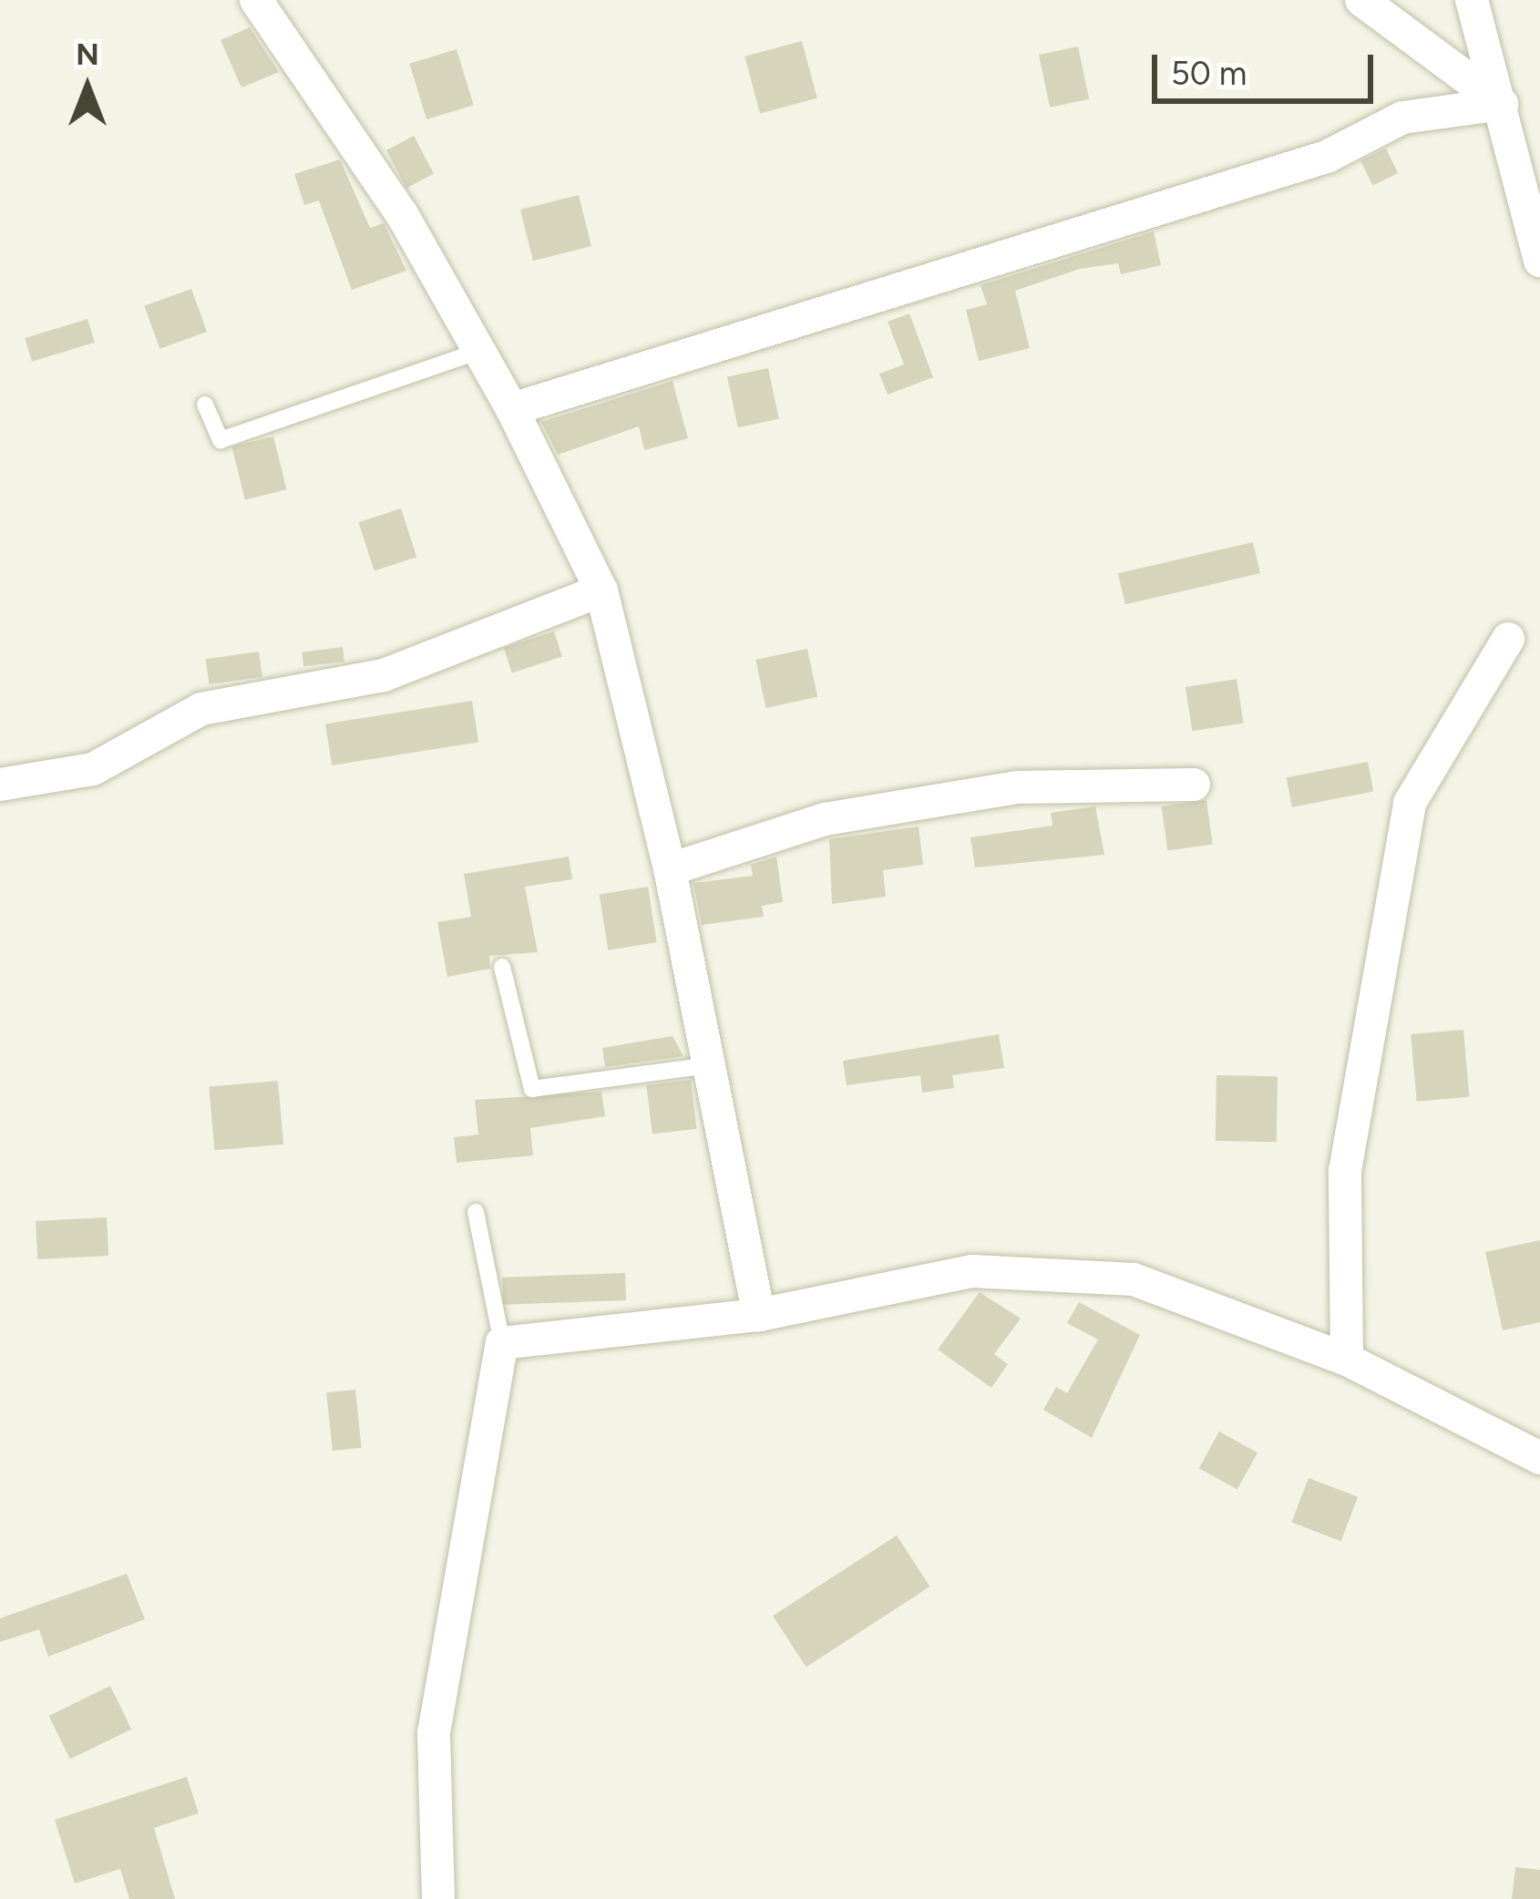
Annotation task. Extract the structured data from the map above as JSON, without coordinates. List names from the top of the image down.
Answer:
{
  "scale_bar": "50 m",
  "north": "top"
}
